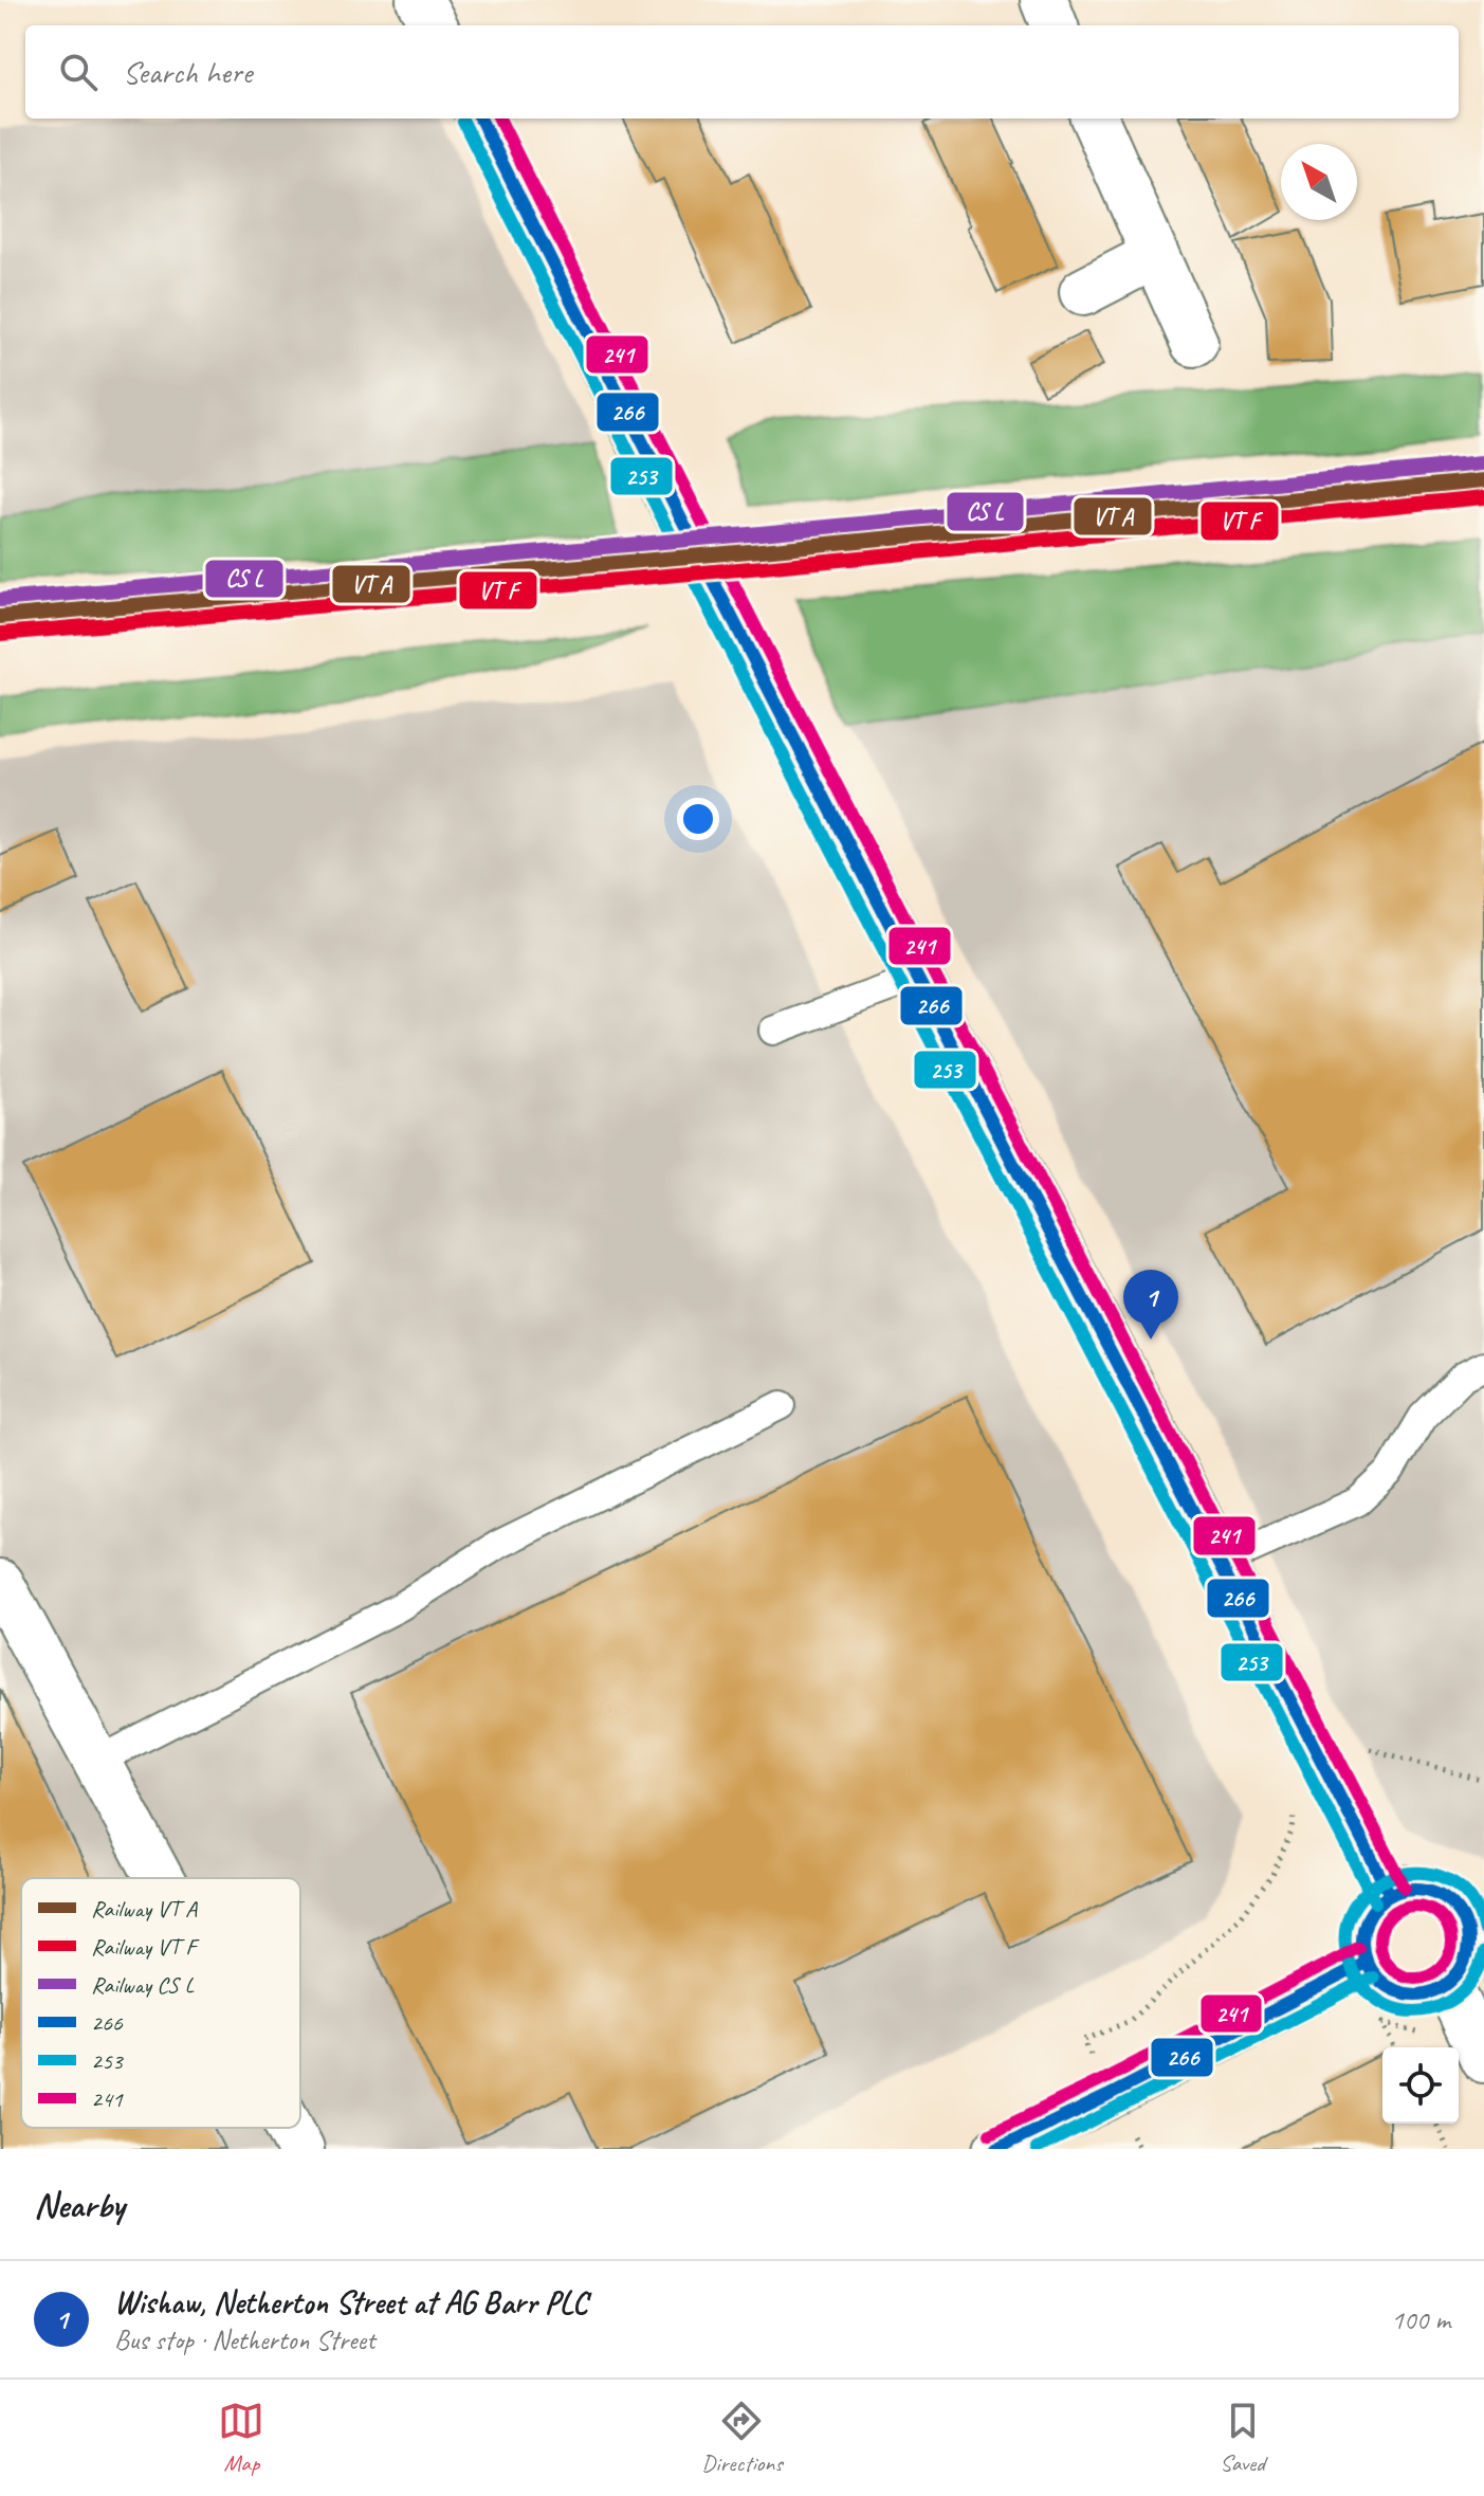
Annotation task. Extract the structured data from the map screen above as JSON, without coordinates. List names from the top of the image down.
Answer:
{
  "lines": ["transit line 266", "transit line 241", "transit line 253"],
  "legend": [
    "Railway VT A",
    "Railway VT F",
    "Railway CS L",
    "266",
    "253",
    "241"
  ],
  "north": "top left",
  "page": {
    "search": "Search here",
    "pins": "1",
    "heading": "Nearby",
    "list": [
      {
        "mark": "1",
        "name": "Wishaw, Netherton Street at AG Barr PLC",
        "note": "Bus stop · Netherton Street",
        "value": "100 m"
      }
    ],
    "nav": ["Map", "Directions", "Saved"]
  }
}
